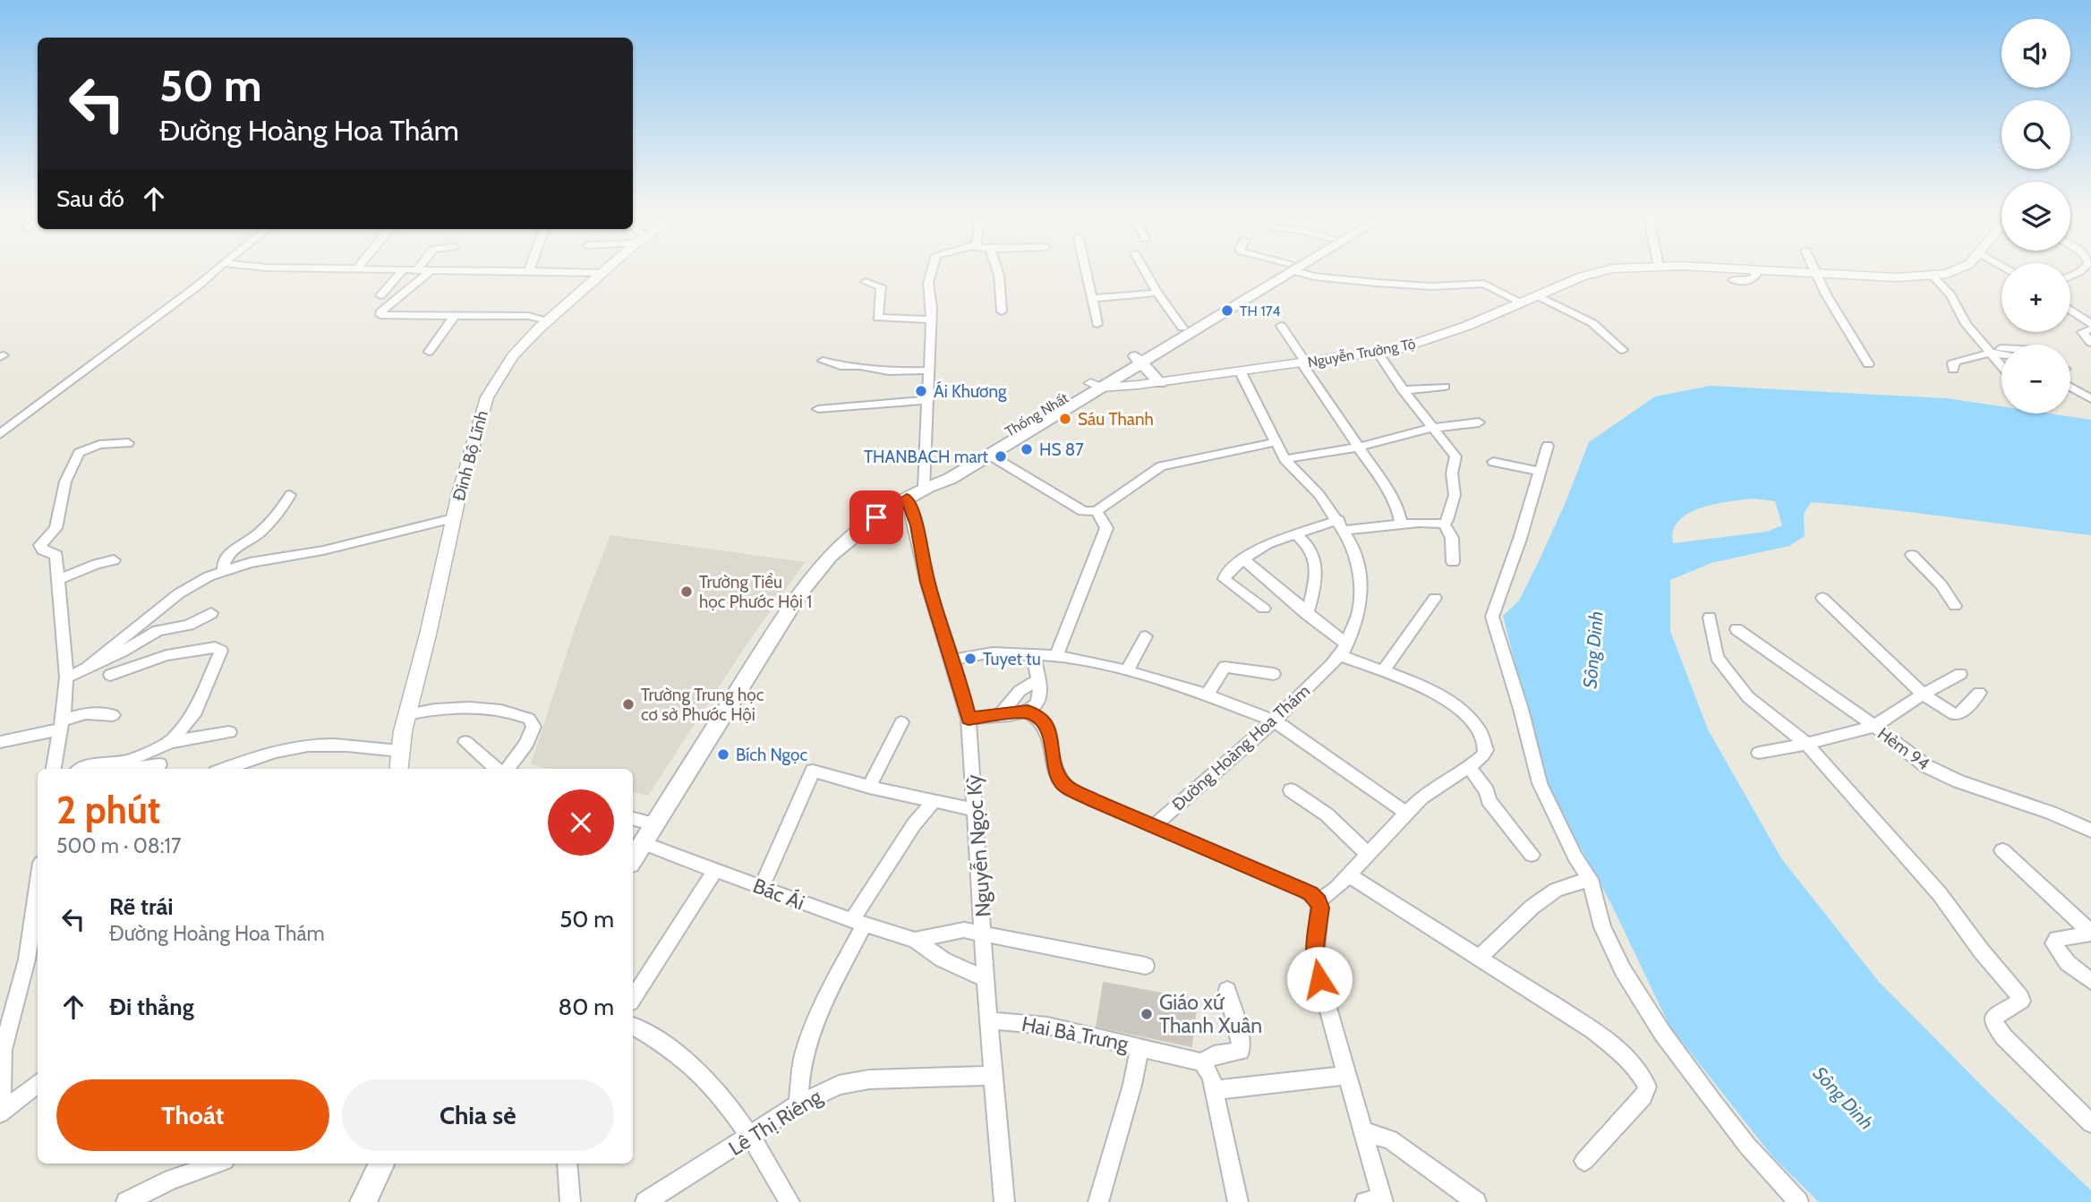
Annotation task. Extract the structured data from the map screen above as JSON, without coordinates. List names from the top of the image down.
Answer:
{
  "streets": {
    "main road": ["Thống Nhất"],
    "street": [
      "Nguyễn Trường Tộ",
      "Đinh Bộ Lĩnh",
      "Đường Hoàng Hoa Thám",
      "Hẻm 94",
      "Nguyễn Ngọc Kỳ",
      "Bác Ái",
      "Hai Bà Trưng",
      "Lê Thị Riêng"
    ]
  },
  "crossings": [
    ["Nguyễn Trường Tộ", "Thống Nhất"],
    ["Nguyễn Trường Tộ", "Đường Hoàng Hoa Thám"],
    ["Nguyễn Ngọc Kỳ", "Bác Ái"],
    ["Nguyễn Ngọc Kỳ", "Hai Bà Trưng"],
    ["Nguyễn Ngọc Kỳ", "Lê Thị Riêng"]
  ],
  "water": ["Sông Dinh"],
  "places": [
    "TH 174",
    "Ái Khương",
    "Sáu Thanh",
    "HS 87",
    "THANBACH mart",
    "Trường Tiểu học Phước Hội 1",
    "Tuyet tu",
    "Trường Trung học cơ sở Phước Hội",
    "Bích Ngọc",
    "Giáo xứ Thanh Xuân"
  ],
  "page": {
    "map_buttons": ["+", "−"],
    "turn": ["50 m", "Đường Hoàng Hoa Thám"],
    "then": "Sau đó",
    "heading": ["2 phút", "500 m · 08:17"],
    "list": [
      {
        "name": "Rẽ trái",
        "note": "Đường Hoàng Hoa Thám",
        "value": "50 m"
      },
      {
        "name": "Đi thẳng",
        "value": "80 m"
      }
    ],
    "buttons": ["Thoát", "Chia sẻ"]
  }
}
